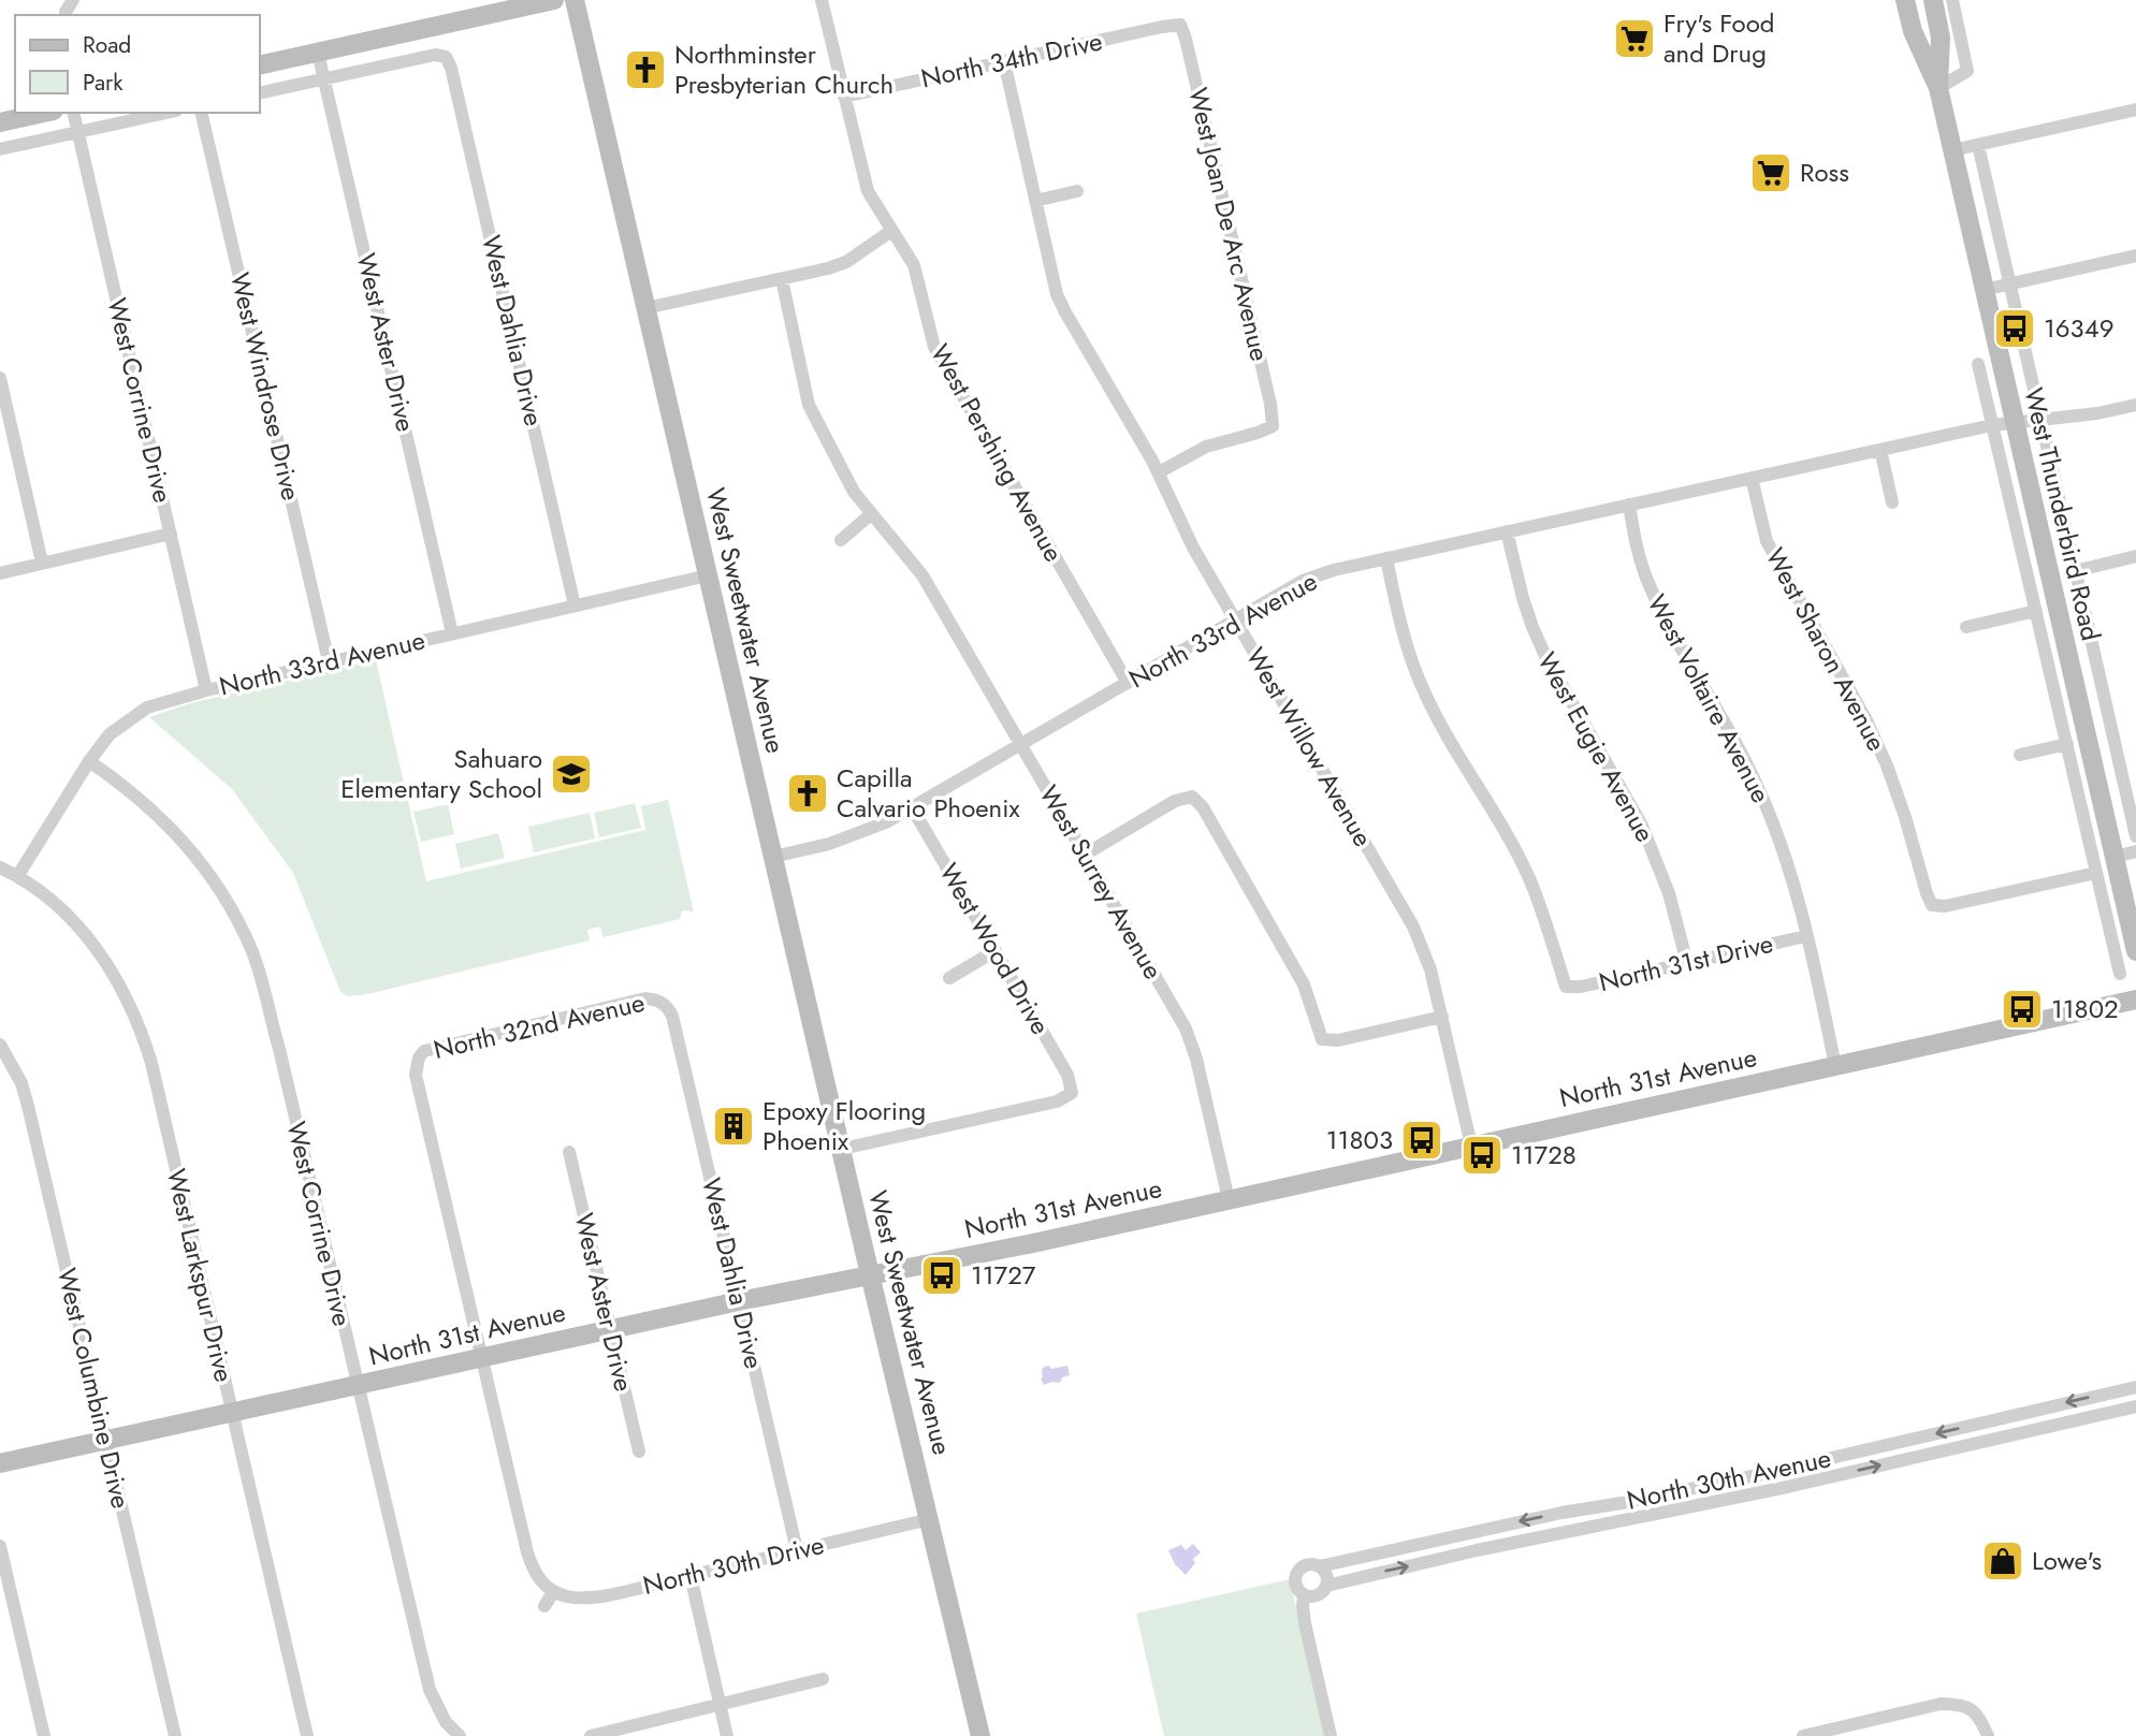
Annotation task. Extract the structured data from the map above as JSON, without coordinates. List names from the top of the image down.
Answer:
{
  "streets": {
    "street": [
      "North 34th Drive",
      "West Joan De Arc Avenue",
      "West Dahlia Drive",
      "West Aster Drive",
      "West Windrose Drive",
      "West Corrine Drive",
      "West Pershing Avenue",
      "West Thunderbird Road",
      "West Sweetwater Avenue",
      "North 33rd Avenue",
      "West Sharon Avenue",
      "West Voltaire Avenue",
      "West Willow Avenue",
      "West Eugie Avenue",
      "West Surrey Avenue",
      "West Wood Drive",
      "North 31st Drive",
      "North 32nd Avenue",
      "North 31st Avenue",
      "West Larkspur Drive",
      "West Columbine Drive",
      "North 30th Avenue",
      "North 30th Drive"
    ]
  },
  "crossings": [
    ["North 34th Drive", "West Joan De Arc Avenue"],
    ["North 34th Drive", "West Pershing Avenue"],
    ["North 34th Drive", "West Willow Avenue"],
    ["West Joan De Arc Avenue", "West Willow Avenue"],
    ["West Dahlia Drive", "West Aster Drive"],
    ["West Dahlia Drive", "North 33rd Avenue"],
    ["West Dahlia Drive", "North 32nd Avenue"],
    ["West Dahlia Drive", "North 31st Avenue"],
    ["West Dahlia Drive", "North 30th Drive"],
    ["West Aster Drive", "North 33rd Avenue"],
    ["West Aster Drive", "North 31st Avenue"],
    ["West Windrose Drive", "North 33rd Avenue"],
    ["West Corrine Drive", "North 33rd Avenue"],
    ["West Corrine Drive", "North 31st Avenue"],
    ["West Pershing Avenue", "North 33rd Avenue"],
    ["West Thunderbird Road", "North 33rd Avenue"],
    ["West Thunderbird Road", "West Sharon Avenue"],
    ["West Sweetwater Avenue", "North 33rd Avenue"],
    ["West Sweetwater Avenue", "West Wood Drive"],
    ["West Sweetwater Avenue", "North 31st Avenue"],
    ["West Sweetwater Avenue", "North 30th Drive"],
    ["North 33rd Avenue", "West Sharon Avenue"],
    ["North 33rd Avenue", "West Voltaire Avenue"],
    ["North 33rd Avenue", "West Willow Avenue"],
    ["North 33rd Avenue", "West Eugie Avenue"],
    ["North 33rd Avenue", "West Surrey Avenue"],
    ["North 33rd Avenue", "West Wood Drive"],
    ["North 33rd Avenue", "North 31st Drive"],
    ["North 33rd Avenue", "West Larkspur Drive"],
    ["West Voltaire Avenue", "North 31st Drive"],
    ["West Voltaire Avenue", "North 31st Avenue"],
    ["West Willow Avenue", "North 31st Avenue"],
    ["West Eugie Avenue", "North 31st Drive"],
    ["West Surrey Avenue", "North 31st Avenue"],
    ["North 32nd Avenue", "North 31st Avenue"],
    ["North 31st Avenue", "West Larkspur Drive"],
    ["North 31st Avenue", "West Columbine Drive"]
  ],
  "places": {
    "supermarket": ["Fry's Food and Drug", "Ross"],
    "church": ["Northminster Presbyterian Church", "Capilla Calvario Phoenix"],
    "bus stop": [
      "16349",
      "11802",
      "11803",
      "11728",
      "11727"
    ],
    "school or university": ["Sahuaro Elementary School"],
    "building": ["Epoxy Flooring Phoenix"],
    "shop": ["Lowe's"]
  },
  "legend": ["Road", "Park"]
}
